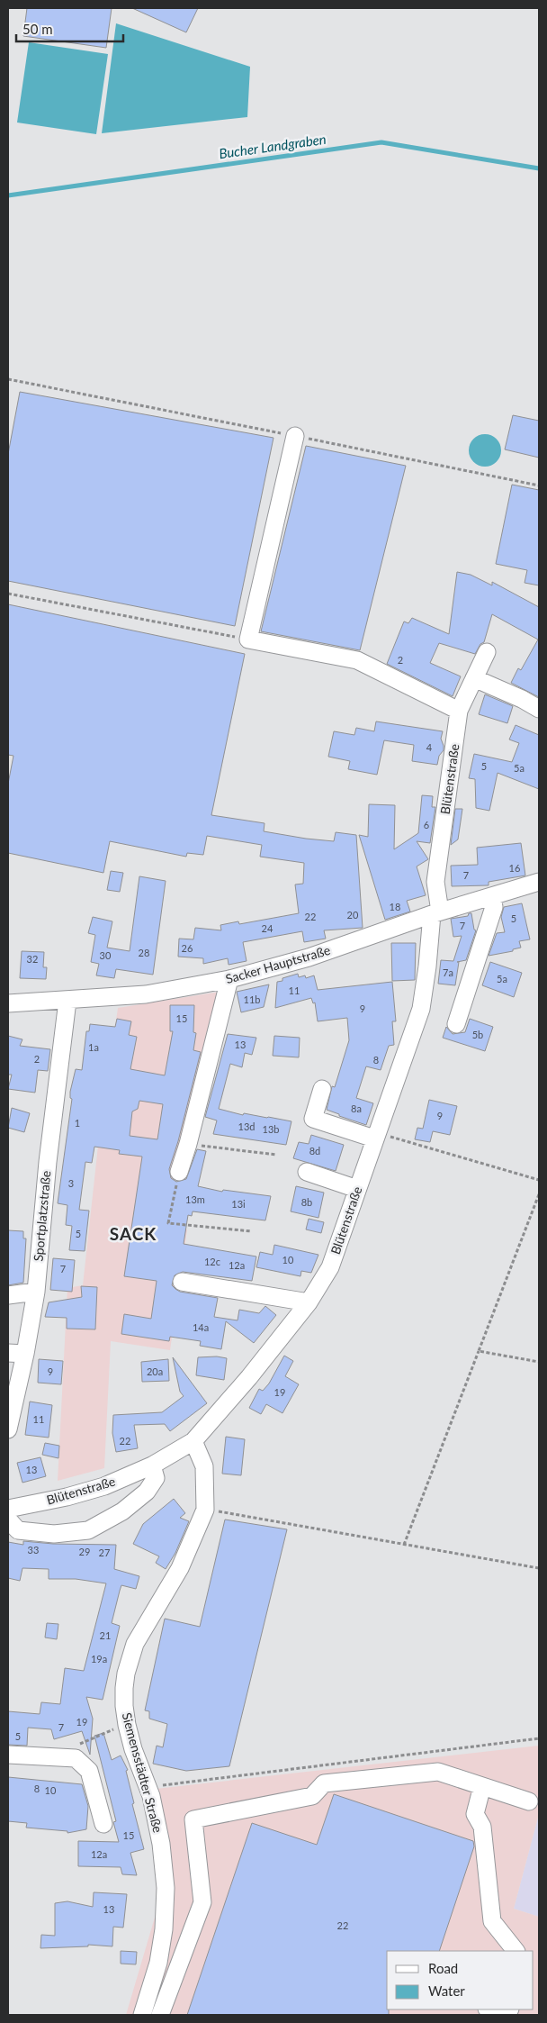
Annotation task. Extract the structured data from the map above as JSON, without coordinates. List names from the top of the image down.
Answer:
{
  "streets": {
    "street": [
      "Blütenstraße",
      "Sacker Hauptstraße",
      "Sportplatzstraße",
      "Siemensstädter Straße"
    ]
  },
  "crossings": [
    ["Blütenstraße", "Sacker Hauptstraße"],
    ["Blütenstraße", "Siemensstädter Straße"],
    ["Sacker Hauptstraße", "Sportplatzstraße"]
  ],
  "districts": ["SACK"],
  "water": ["Bucher Landgraben"],
  "house_numbers": [
    "2",
    "4",
    "5",
    "5a",
    "6",
    "16",
    "7",
    "18",
    "20",
    "22",
    "5",
    "7",
    "24",
    "26",
    "28",
    "30",
    "32",
    "7a",
    "5a",
    "11",
    "11b",
    "9",
    "15",
    "5b",
    "13",
    "1a",
    "2",
    "8",
    "8a",
    "9",
    "1",
    "13d",
    "13b",
    "8d",
    "3",
    "13m",
    "8b",
    "13i",
    "5",
    "10",
    "12c",
    "12a",
    "7",
    "14a",
    "9",
    "20a",
    "19",
    "11",
    "22",
    "13",
    "33",
    "29",
    "27",
    "21",
    "19a",
    "19",
    "7",
    "5",
    "8",
    "10",
    "15",
    "12a",
    "13",
    "22"
  ],
  "legend": ["Road", "Water"],
  "scale_bar": "50 m"
}
